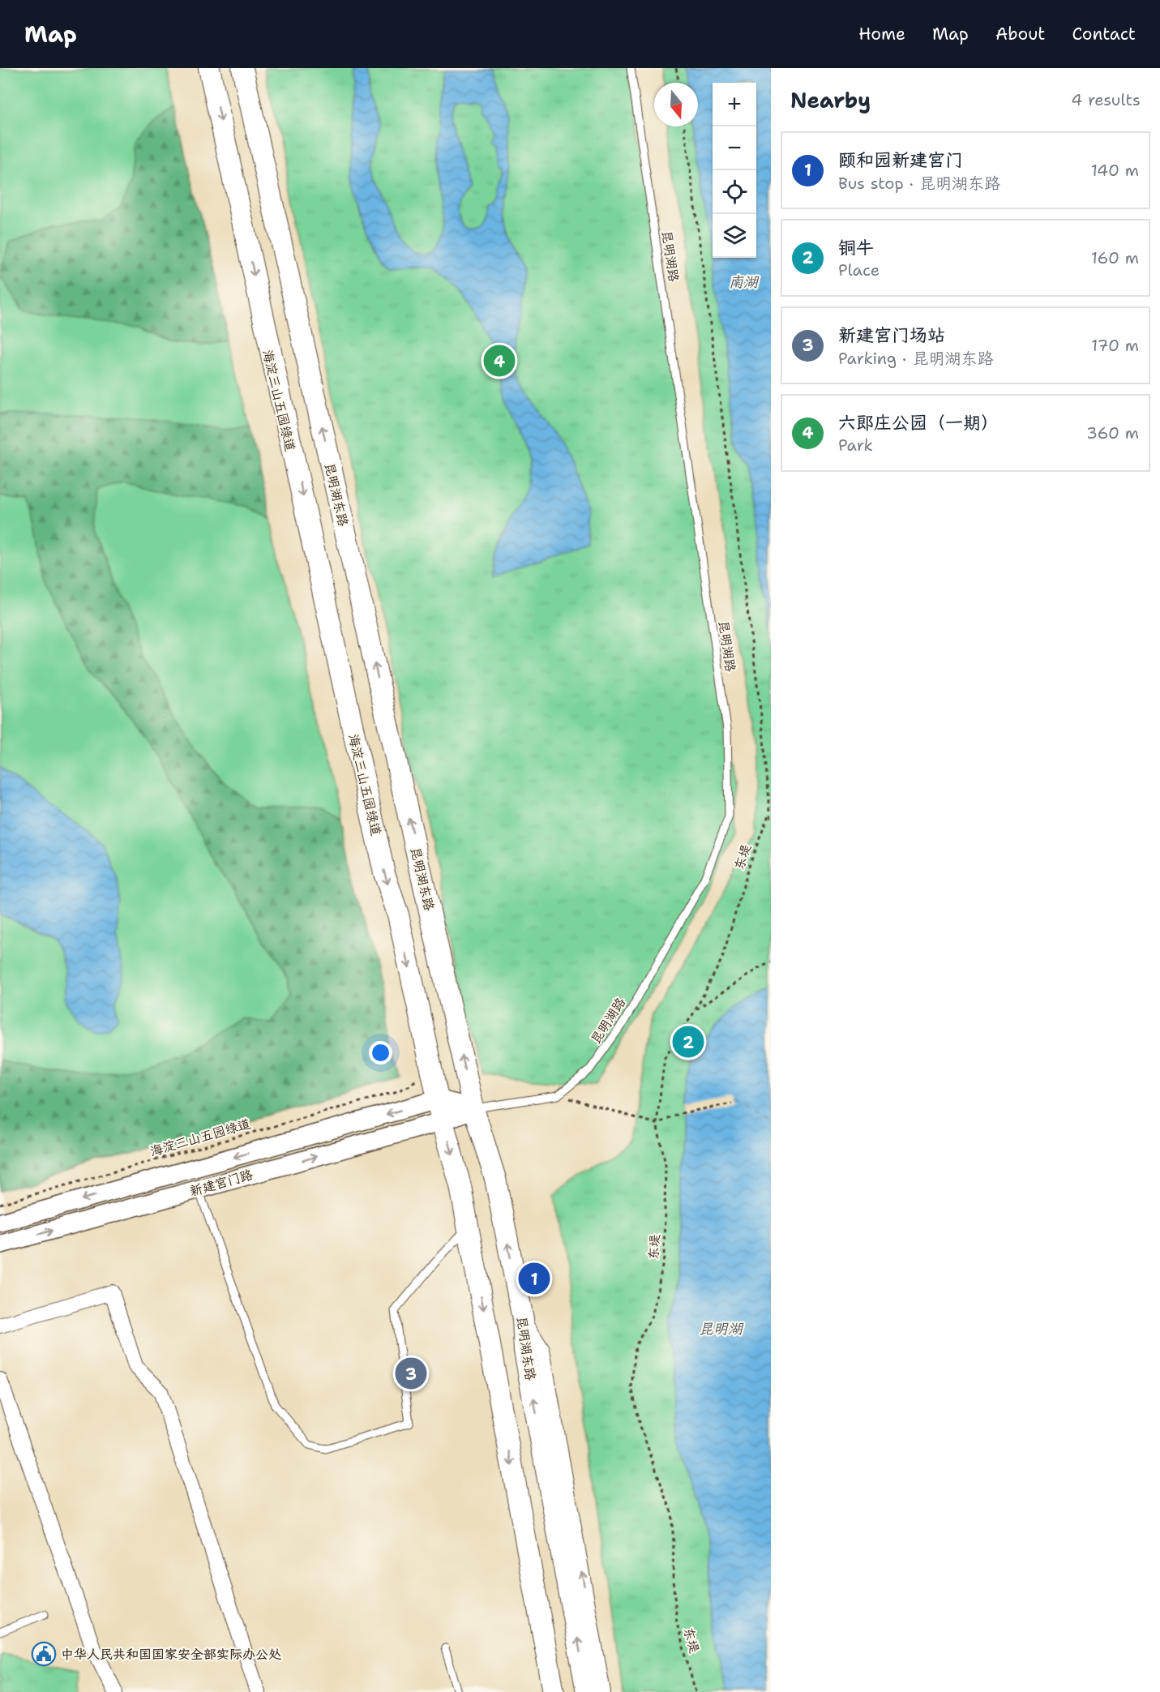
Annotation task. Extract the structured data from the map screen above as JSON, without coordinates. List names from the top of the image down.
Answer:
{
  "streets": {
    "main road": ["昆明湖东路"],
    "street": ["新建宫门路"],
    "lane": ["昆明湖路"],
    "path": ["海淀三山五园绿道", "东堤"]
  },
  "crossings": [
    ["昆明湖路", "昆明湖东路"],
    ["昆明湖路", "新建宫门路"],
    ["昆明湖东路", "新建宫门路"]
  ],
  "water": ["南湖", "昆明湖"],
  "places": {
    "public building": ["中华人民共和国国家安全部实际办公处"]
  },
  "north": "bottom",
  "page": {
    "header": "Map",
    "nav": [
      "Home",
      "Map",
      "About",
      "Contact"
    ],
    "heading": ["Nearby", "4 results"],
    "map_buttons": ["+", "−"],
    "list": [
      {
        "mark": "1",
        "name": "颐和园新建宫门",
        "note": "Bus stop · 昆明湖东路",
        "value": "140 m"
      },
      {
        "mark": "2",
        "name": "铜牛",
        "note": "Place",
        "value": "160 m"
      },
      {
        "mark": "3",
        "name": "新建宫门场站",
        "note": "Parking · 昆明湖东路",
        "value": "170 m"
      },
      {
        "mark": "4",
        "name": "六郎庄公园（一期）",
        "note": "Park",
        "value": "360 m"
      }
    ],
    "pins": [
      "4",
      "2",
      "1",
      "3"
    ]
  }
}
